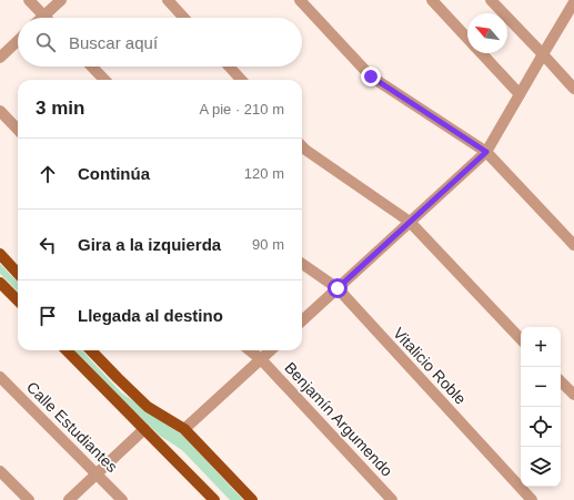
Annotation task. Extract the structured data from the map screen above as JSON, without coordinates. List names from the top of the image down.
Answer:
{
  "streets": {
    "street": ["Vitalicio Roble", "Benjamín Argumendo", "Calle Estudiantes"]
  },
  "north": "top left",
  "page": {
    "search": "Buscar aquí",
    "heading": ["3 min", "A pie · 210 m"],
    "list": [
      ["Continúa", "120 m"],
      ["Gira a la izquierda", "90 m"],
      "Llegada al destino"
    ],
    "map_buttons": ["+", "−"]
  }
}
